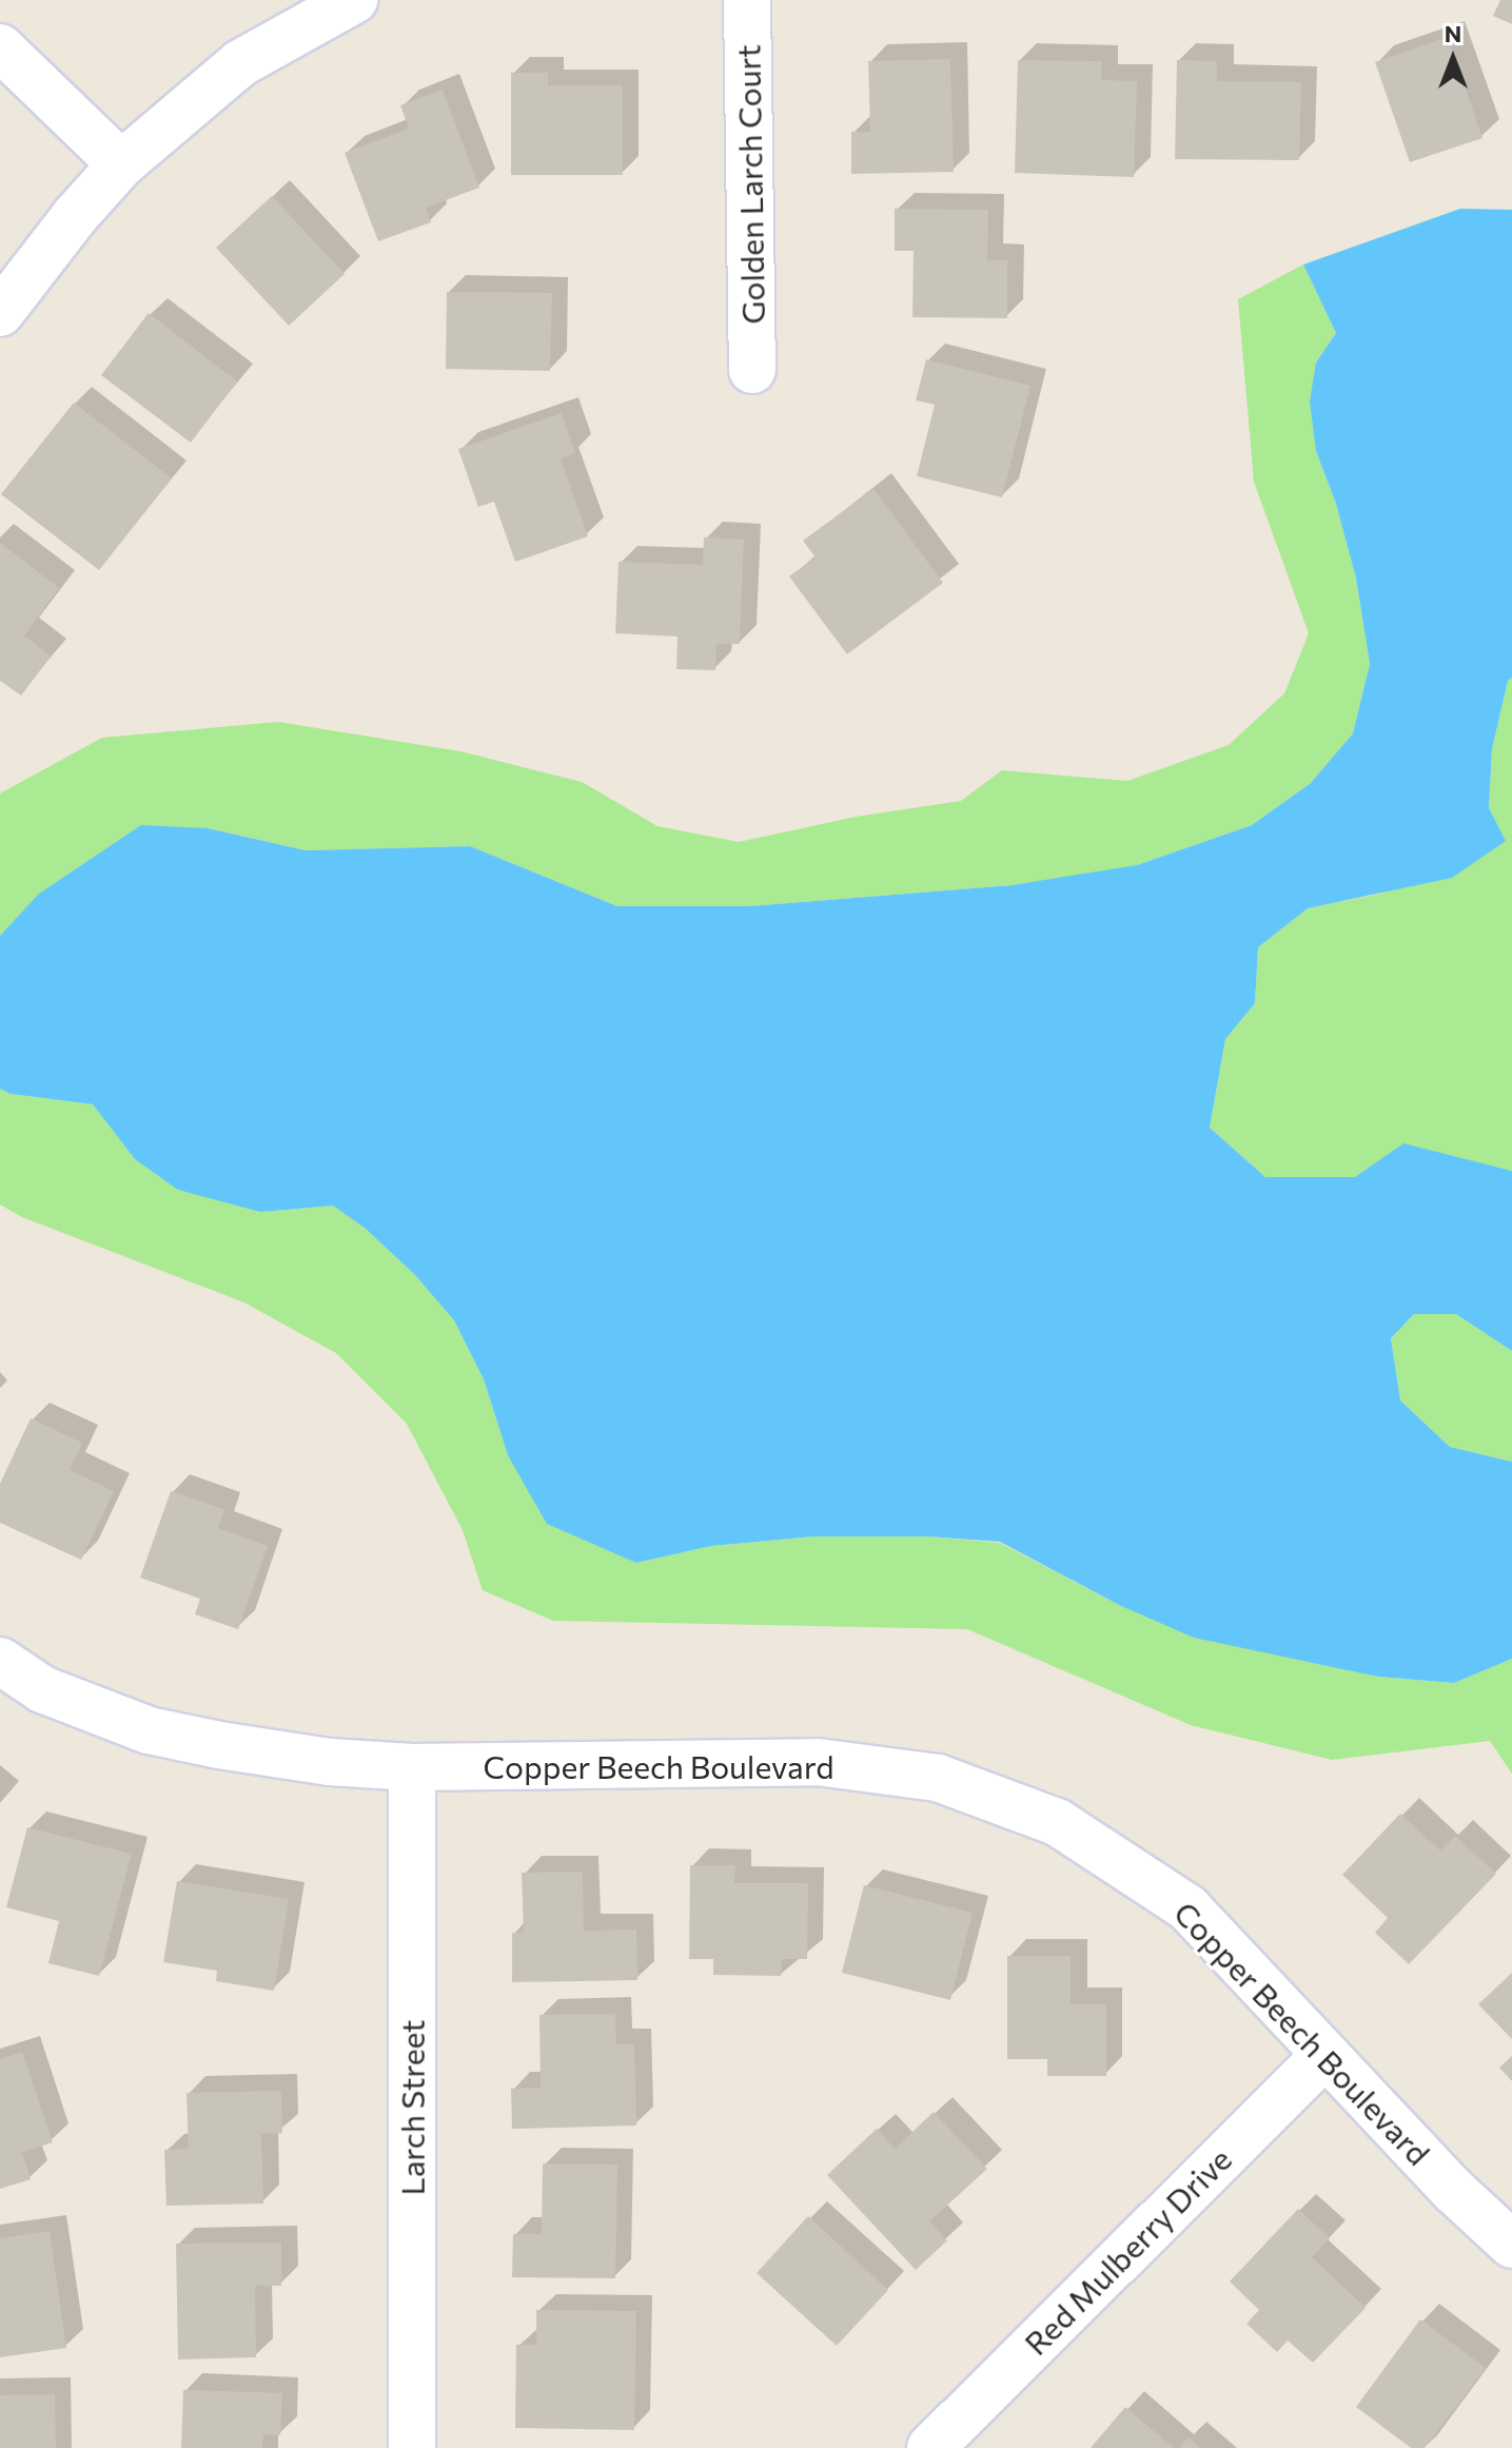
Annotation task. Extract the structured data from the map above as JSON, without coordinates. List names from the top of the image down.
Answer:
{
  "streets": {
    "street": [
      "Golden Larch Court",
      "Copper Beech Boulevard",
      "Larch Street",
      "Red Mulberry Drive"
    ]
  },
  "crossings": [
    ["Copper Beech Boulevard", "Larch Street"],
    ["Copper Beech Boulevard", "Red Mulberry Drive"]
  ],
  "north": "top"
}
